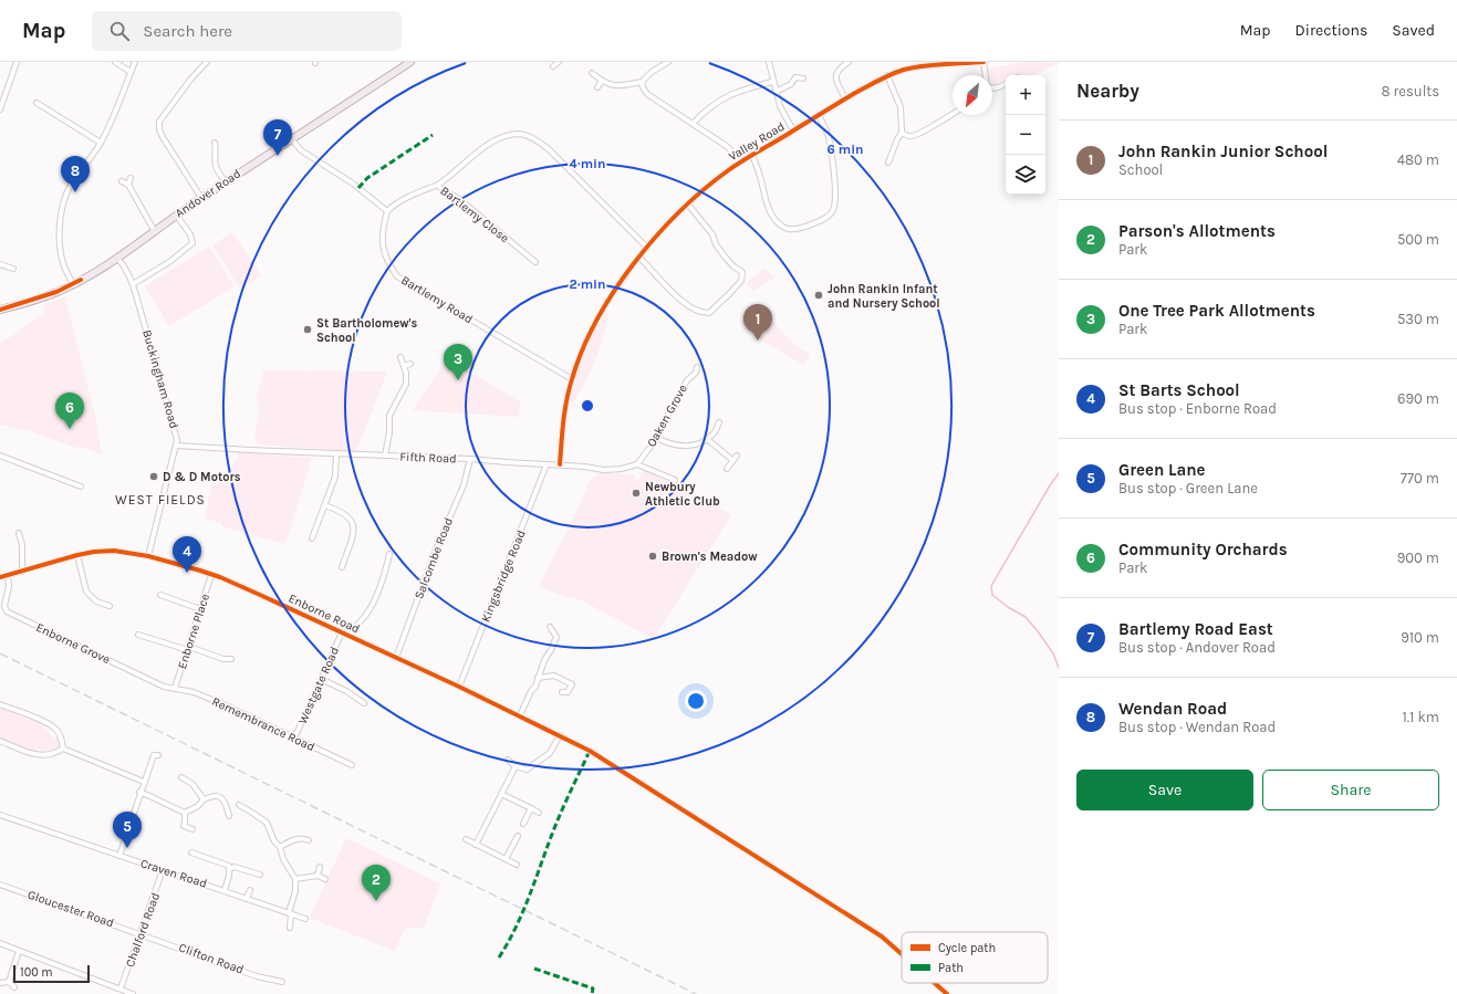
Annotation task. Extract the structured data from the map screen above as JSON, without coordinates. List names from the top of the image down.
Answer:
{
  "streets": {
    "main road": ["Andover Road"],
    "street": [
      "Valley Road",
      "Bartlemy Close",
      "Bartlemy Road",
      "Buckingham Road",
      "Oaken Grove",
      "Fifth Road",
      "Salcombe Road",
      "Kingsbridge Road",
      "Enborne Road",
      "Enborne Place",
      "Enborne Grove",
      "Westgate Road",
      "Remembrance Road",
      "Craven Road",
      "Gloucester Road",
      "Chalford Road",
      "Clifton Road"
    ]
  },
  "crossings": [
    ["Valley Road", "Bartlemy Road"],
    ["Valley Road", "Fifth Road"],
    ["Andover Road", "Buckingham Road"],
    ["Bartlemy Close", "Bartlemy Road"],
    ["Buckingham Road", "Fifth Road"],
    ["Buckingham Road", "Enborne Road"],
    ["Oaken Grove", "Fifth Road"],
    ["Fifth Road", "Salcombe Road"],
    ["Fifth Road", "Kingsbridge Road"],
    ["Salcombe Road", "Enborne Road"],
    ["Kingsbridge Road", "Enborne Road"],
    ["Enborne Road", "Enborne Place"],
    ["Enborne Road", "Enborne Grove"],
    ["Enborne Road", "Westgate Road"],
    ["Enborne Place", "Enborne Grove"],
    ["Enborne Place", "Remembrance Road"],
    ["Enborne Grove", "Remembrance Road"],
    ["Westgate Road", "Remembrance Road"],
    ["Craven Road", "Chalford Road"],
    ["Gloucester Road", "Chalford Road"],
    ["Gloucester Road", "Clifton Road"],
    ["Chalford Road", "Clifton Road"]
  ],
  "districts": ["WEST FIELDS"],
  "places": [
    "John Rankin Infant and Nursery School",
    "St Bartholomew's School",
    "D & D Motors",
    "Newbury Athletic Club",
    "Brown's Meadow"
  ],
  "legend": ["Cycle path", "Path"],
  "scale_bar": "100 m",
  "north": "bottom left",
  "page": {
    "header": "Map",
    "search": "Search here",
    "nav": ["Map", "Directions", "Saved"],
    "heading": ["Nearby", "8 results"],
    "map_buttons": ["+", "−"],
    "pins": [
      "7",
      "8",
      "1",
      "3",
      "6",
      "4",
      "5",
      "2"
    ],
    "list": [
      {
        "mark": "1",
        "name": "John Rankin Junior School",
        "note": "School",
        "value": "480 m"
      },
      {
        "mark": "2",
        "name": "Parson's Allotments",
        "note": "Park",
        "value": "500 m"
      },
      {
        "mark": "3",
        "name": "One Tree Park Allotments",
        "note": "Park",
        "value": "530 m"
      },
      {
        "mark": "4",
        "name": "St Barts School",
        "note": "Bus stop · Enborne Road",
        "value": "690 m"
      },
      {
        "mark": "5",
        "name": "Green Lane",
        "note": "Bus stop · Green Lane",
        "value": "770 m"
      },
      {
        "mark": "6",
        "name": "Community Orchards",
        "note": "Park",
        "value": "900 m"
      },
      {
        "mark": "7",
        "name": "Bartlemy Road East",
        "note": "Bus stop · Andover Road",
        "value": "910 m"
      },
      {
        "mark": "8",
        "name": "Wendan Road",
        "note": "Bus stop · Wendan Road",
        "value": "1.1 km"
      }
    ],
    "buttons": ["Save", "Share"],
    "scale": "100 m"
  },
  "rings": ["6 min", "4 min", "2 min"]
}
